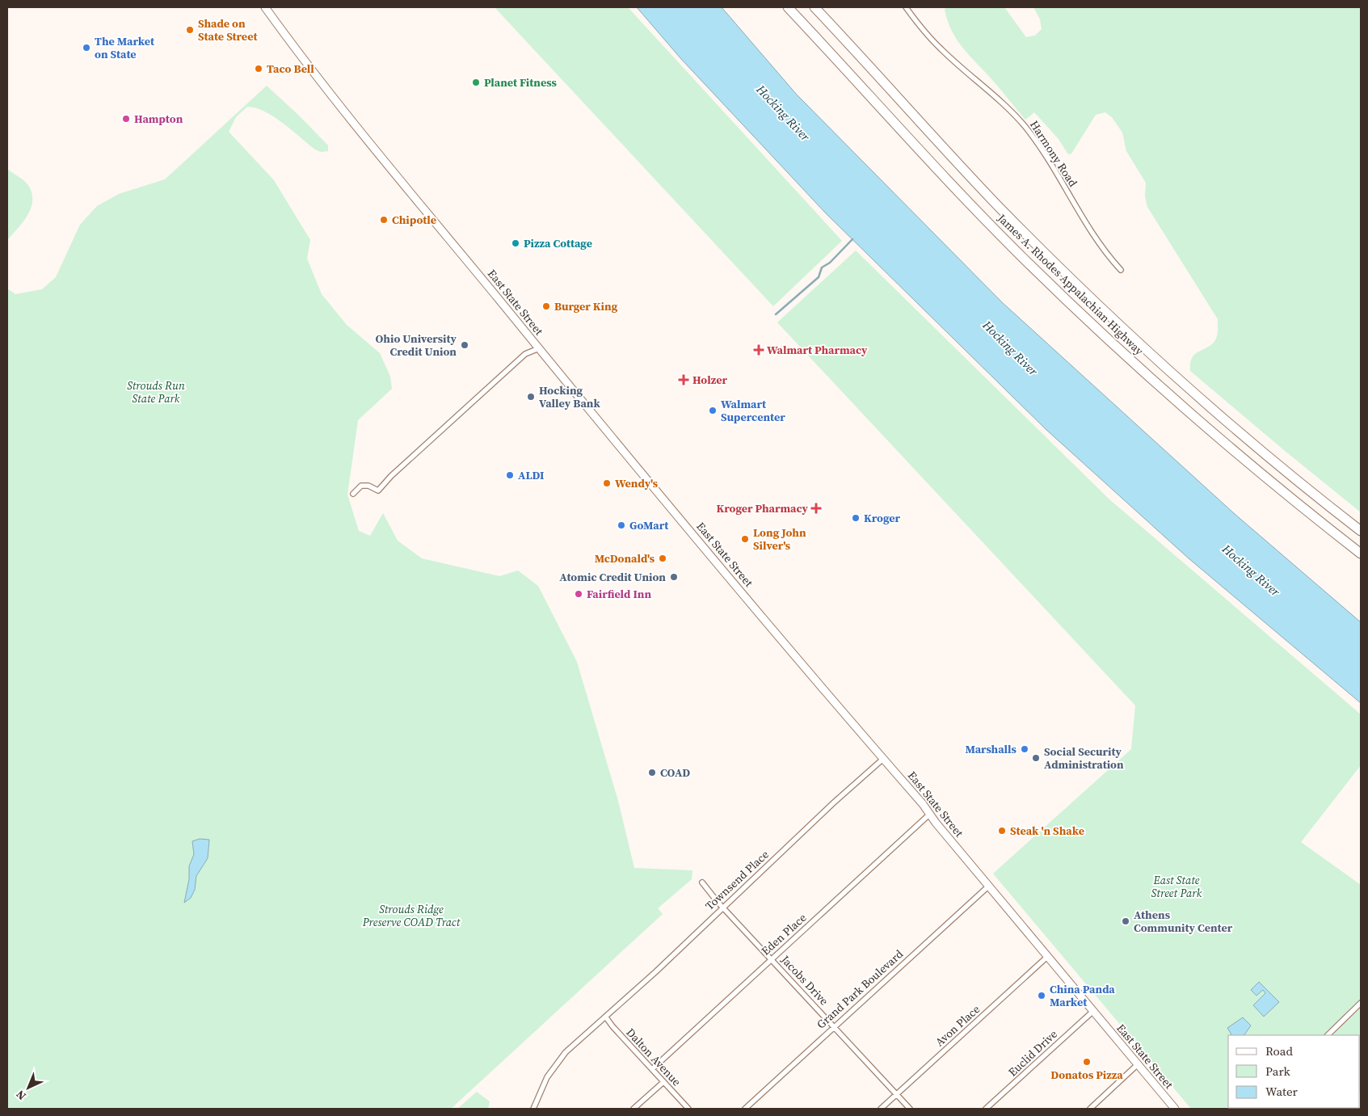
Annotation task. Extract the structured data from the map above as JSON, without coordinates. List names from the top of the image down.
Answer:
{
  "streets": {
    "highway": ["James A. Rhodes Appalachian Highway"],
    "main road": ["East State Street"],
    "street": [
      "Harmony Road",
      "Townsend Place",
      "Eden Place",
      "Jacobs Drive",
      "Grand Park Boulevard",
      "Avon Place",
      "Euclid Drive",
      "Dalton Avenue"
    ]
  },
  "crossings": [
    ["East State Street", "Townsend Place"],
    ["East State Street", "Eden Place"],
    ["East State Street", "Grand Park Boulevard"],
    ["East State Street", "Avon Place"],
    ["East State Street", "Euclid Drive"],
    ["Townsend Place", "Jacobs Drive"],
    ["Townsend Place", "Dalton Avenue"],
    ["Eden Place", "Jacobs Drive"],
    ["Eden Place", "Dalton Avenue"],
    ["Jacobs Drive", "Grand Park Boulevard"],
    ["Jacobs Drive", "Avon Place"]
  ],
  "water": ["Hocking River"],
  "parks": ["Strouds Run State Park", "East State Street Park", "Strouds Ridge Preserve COAD Tract"],
  "places": {
    "other": [
      "Shade on State Street",
      "The Market on State",
      "Taco Bell",
      "Planet Fitness",
      "Hampton",
      "Chipotle",
      "Pizza Cottage",
      "Burger King",
      "Ohio University Credit Union",
      "Hocking Valley Bank",
      "Walmart Supercenter",
      "ALDI",
      "Wendy's",
      "Kroger",
      "GoMart",
      "Long John Silver's",
      "McDonald's",
      "Atomic Credit Union",
      "Fairfield Inn",
      "Marshalls",
      "Social Security Administration",
      "COAD",
      "Steak 'n Shake",
      "Athens Community Center",
      "China Panda Market",
      "Donatos Pizza"
    ],
    "health": ["Walmart Pharmacy", "Holzer", "Kroger Pharmacy"]
  },
  "legend": ["Road", "Park", "Water"],
  "north": "bottom left"
}
